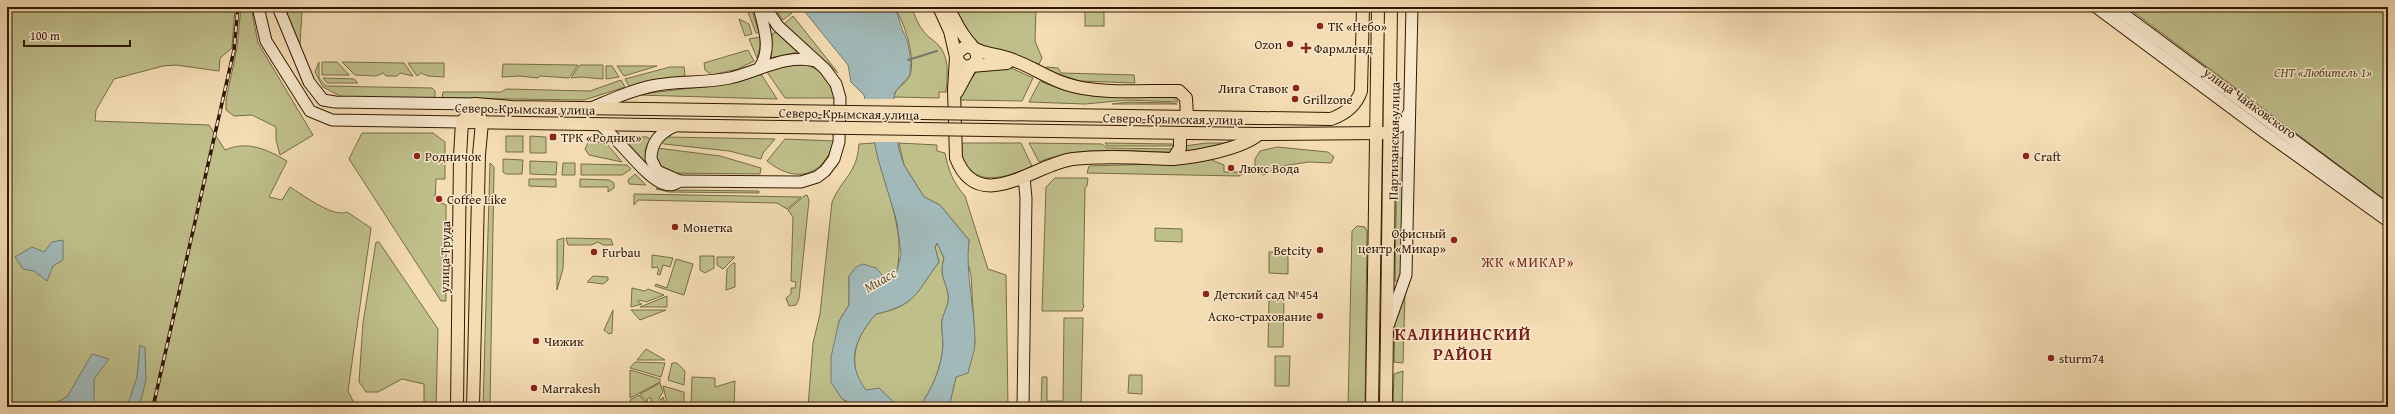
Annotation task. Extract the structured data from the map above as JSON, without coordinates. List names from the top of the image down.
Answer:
{
  "streets": {
    "main road": ["Северо-Крымская улица", "улица Труда"],
    "street": ["улица Чайковского", "Партизанская улица"]
  },
  "crossings": [
    ["Северо-Крымская улица", "улица Труда"]
  ],
  "districts": ["ЖК «МИКАР»", "КАЛИНИНСКИЙ РАЙОН"],
  "water": ["Миасс"],
  "parks": ["СНТ «Любитель 1»"],
  "places": {
    "other": [
      "ТК «Небо»",
      "Ozon",
      "Лига Ставок",
      "Grillzone",
      "Родничок",
      "Craft",
      "Люкс Вода",
      "Coffee Like",
      "Монетка",
      "Офисный центр «Микар»",
      "Betcity",
      "Furbau",
      "Детский сад №454",
      "Аско-страхование",
      "Чижик",
      "sturm74",
      "Marrakesh"
    ],
    "health": ["Фармленд"],
    "transit": ["ТРК «Родник»"]
  },
  "scale_bar": "100 m"
}
